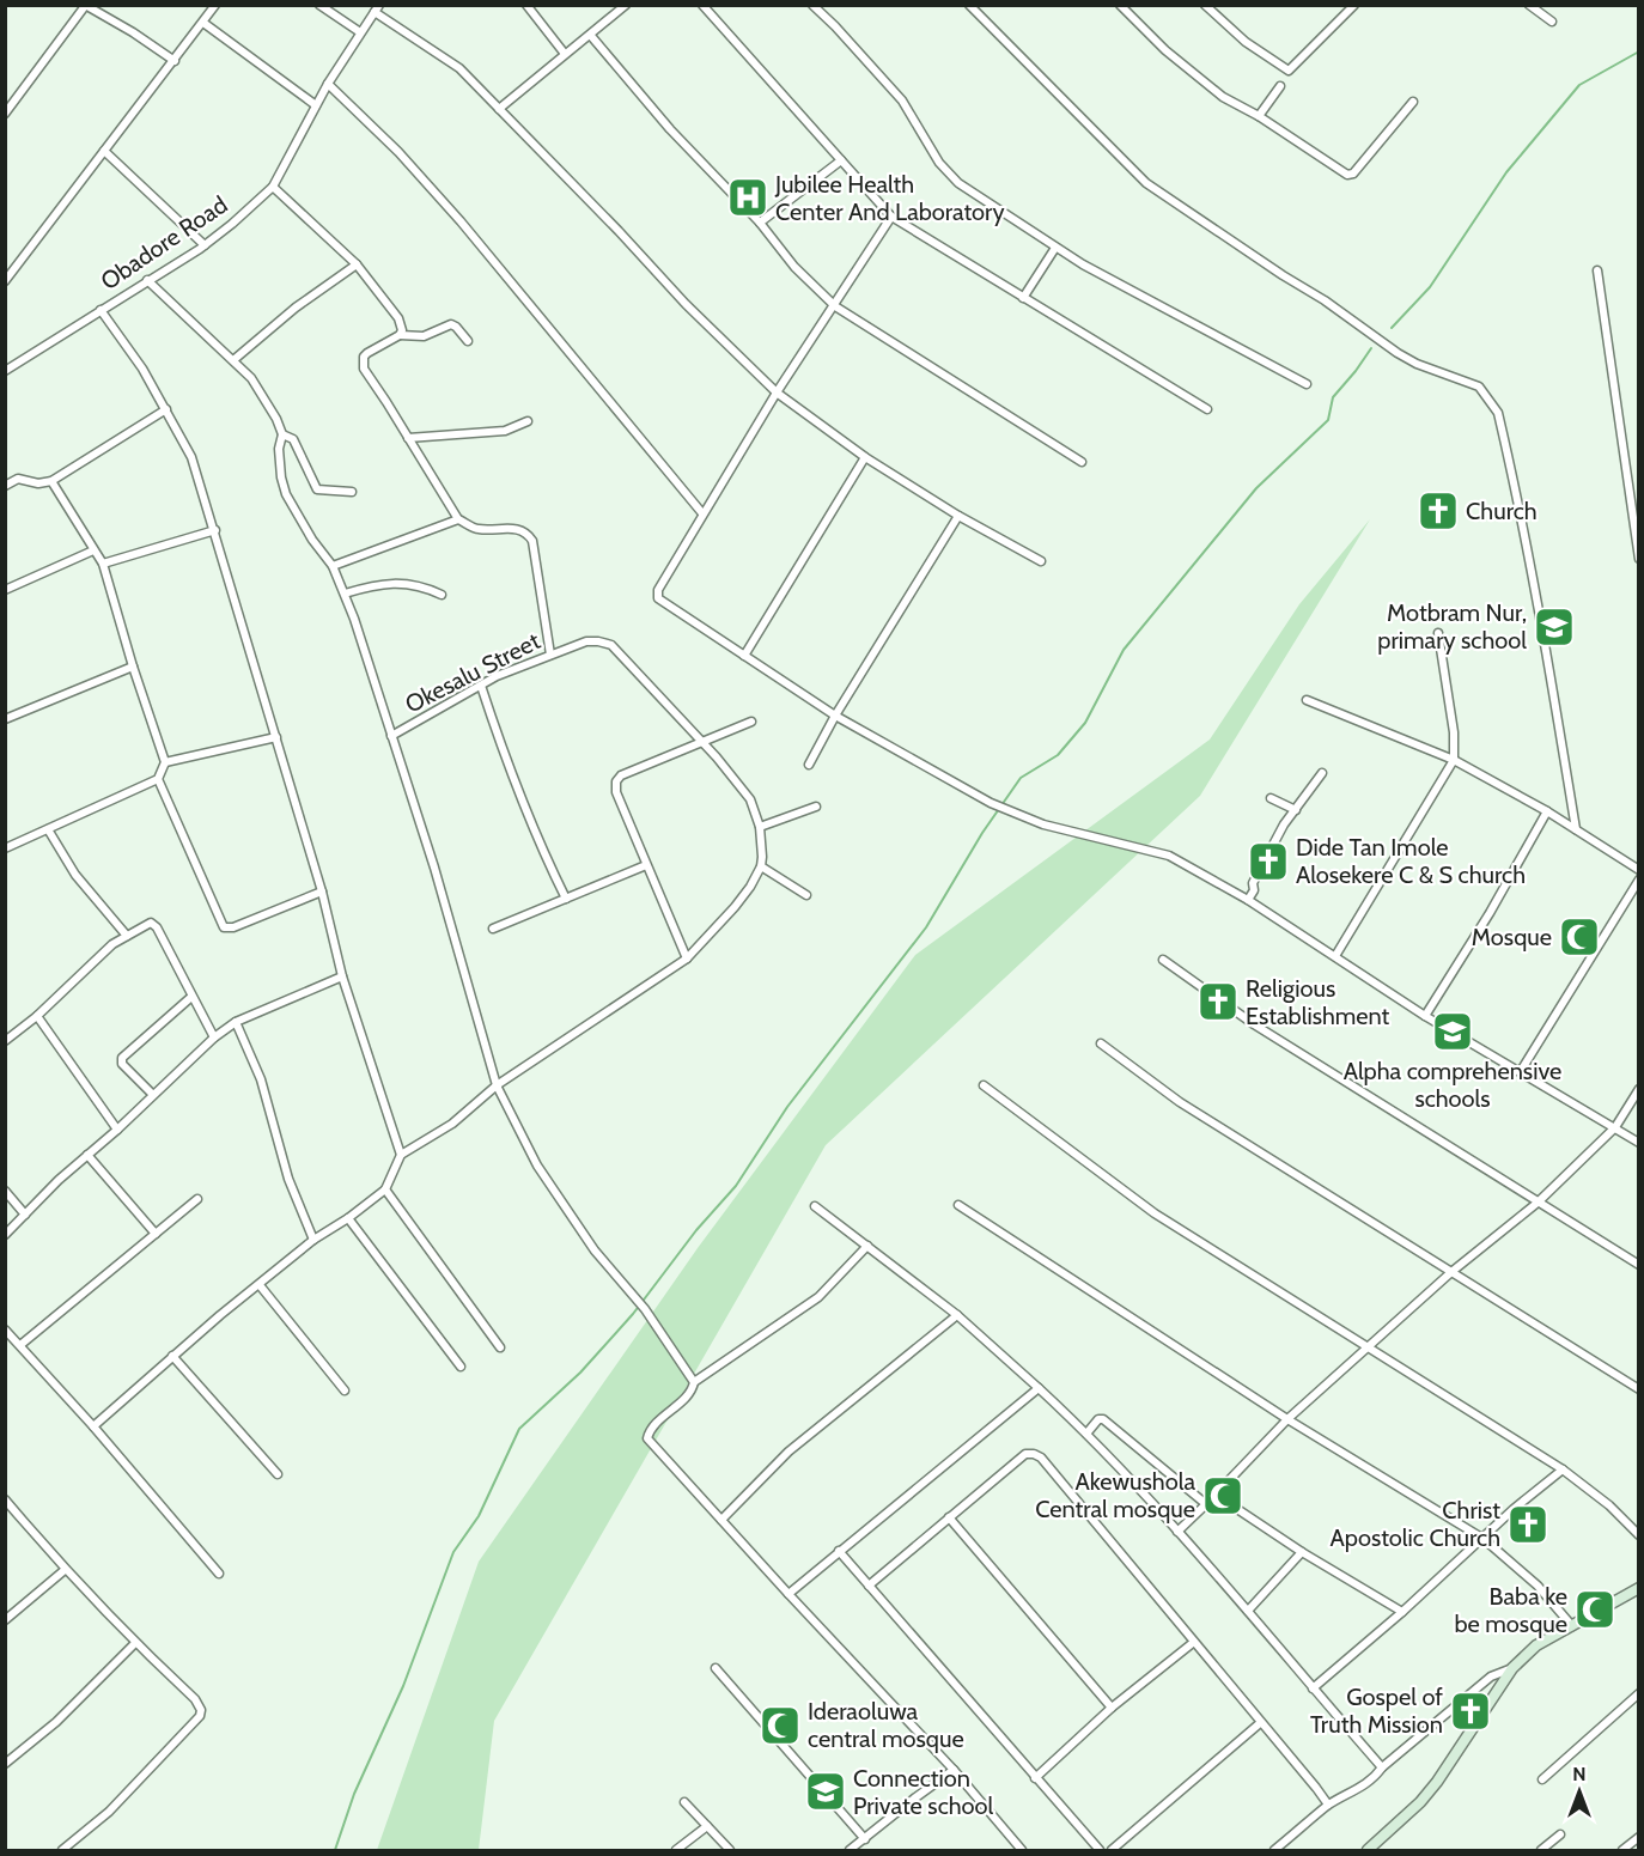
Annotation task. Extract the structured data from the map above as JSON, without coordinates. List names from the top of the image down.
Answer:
{
  "streets": {
    "street": ["Obadore Road", "Okesalu Street"]
  },
  "places": {
    "hospital": ["Jubilee Health Center And Laboratory"],
    "church": [
      "Church",
      "Dide Tan Imole Alosekere C & S church",
      "Religious Establishment",
      "Christ Apostolic Church",
      "Gospel of Truth Mission"
    ],
    "school or university": ["Motbram Nur, primary school", "Alpha comprehensive schools", "Connection Private school"],
    "mosque": [
      "Mosque",
      "Akewushola Central mosque",
      "Baba ke be mosque",
      "Ideraoluwa central mosque"
    ]
  },
  "north": "top"
}
